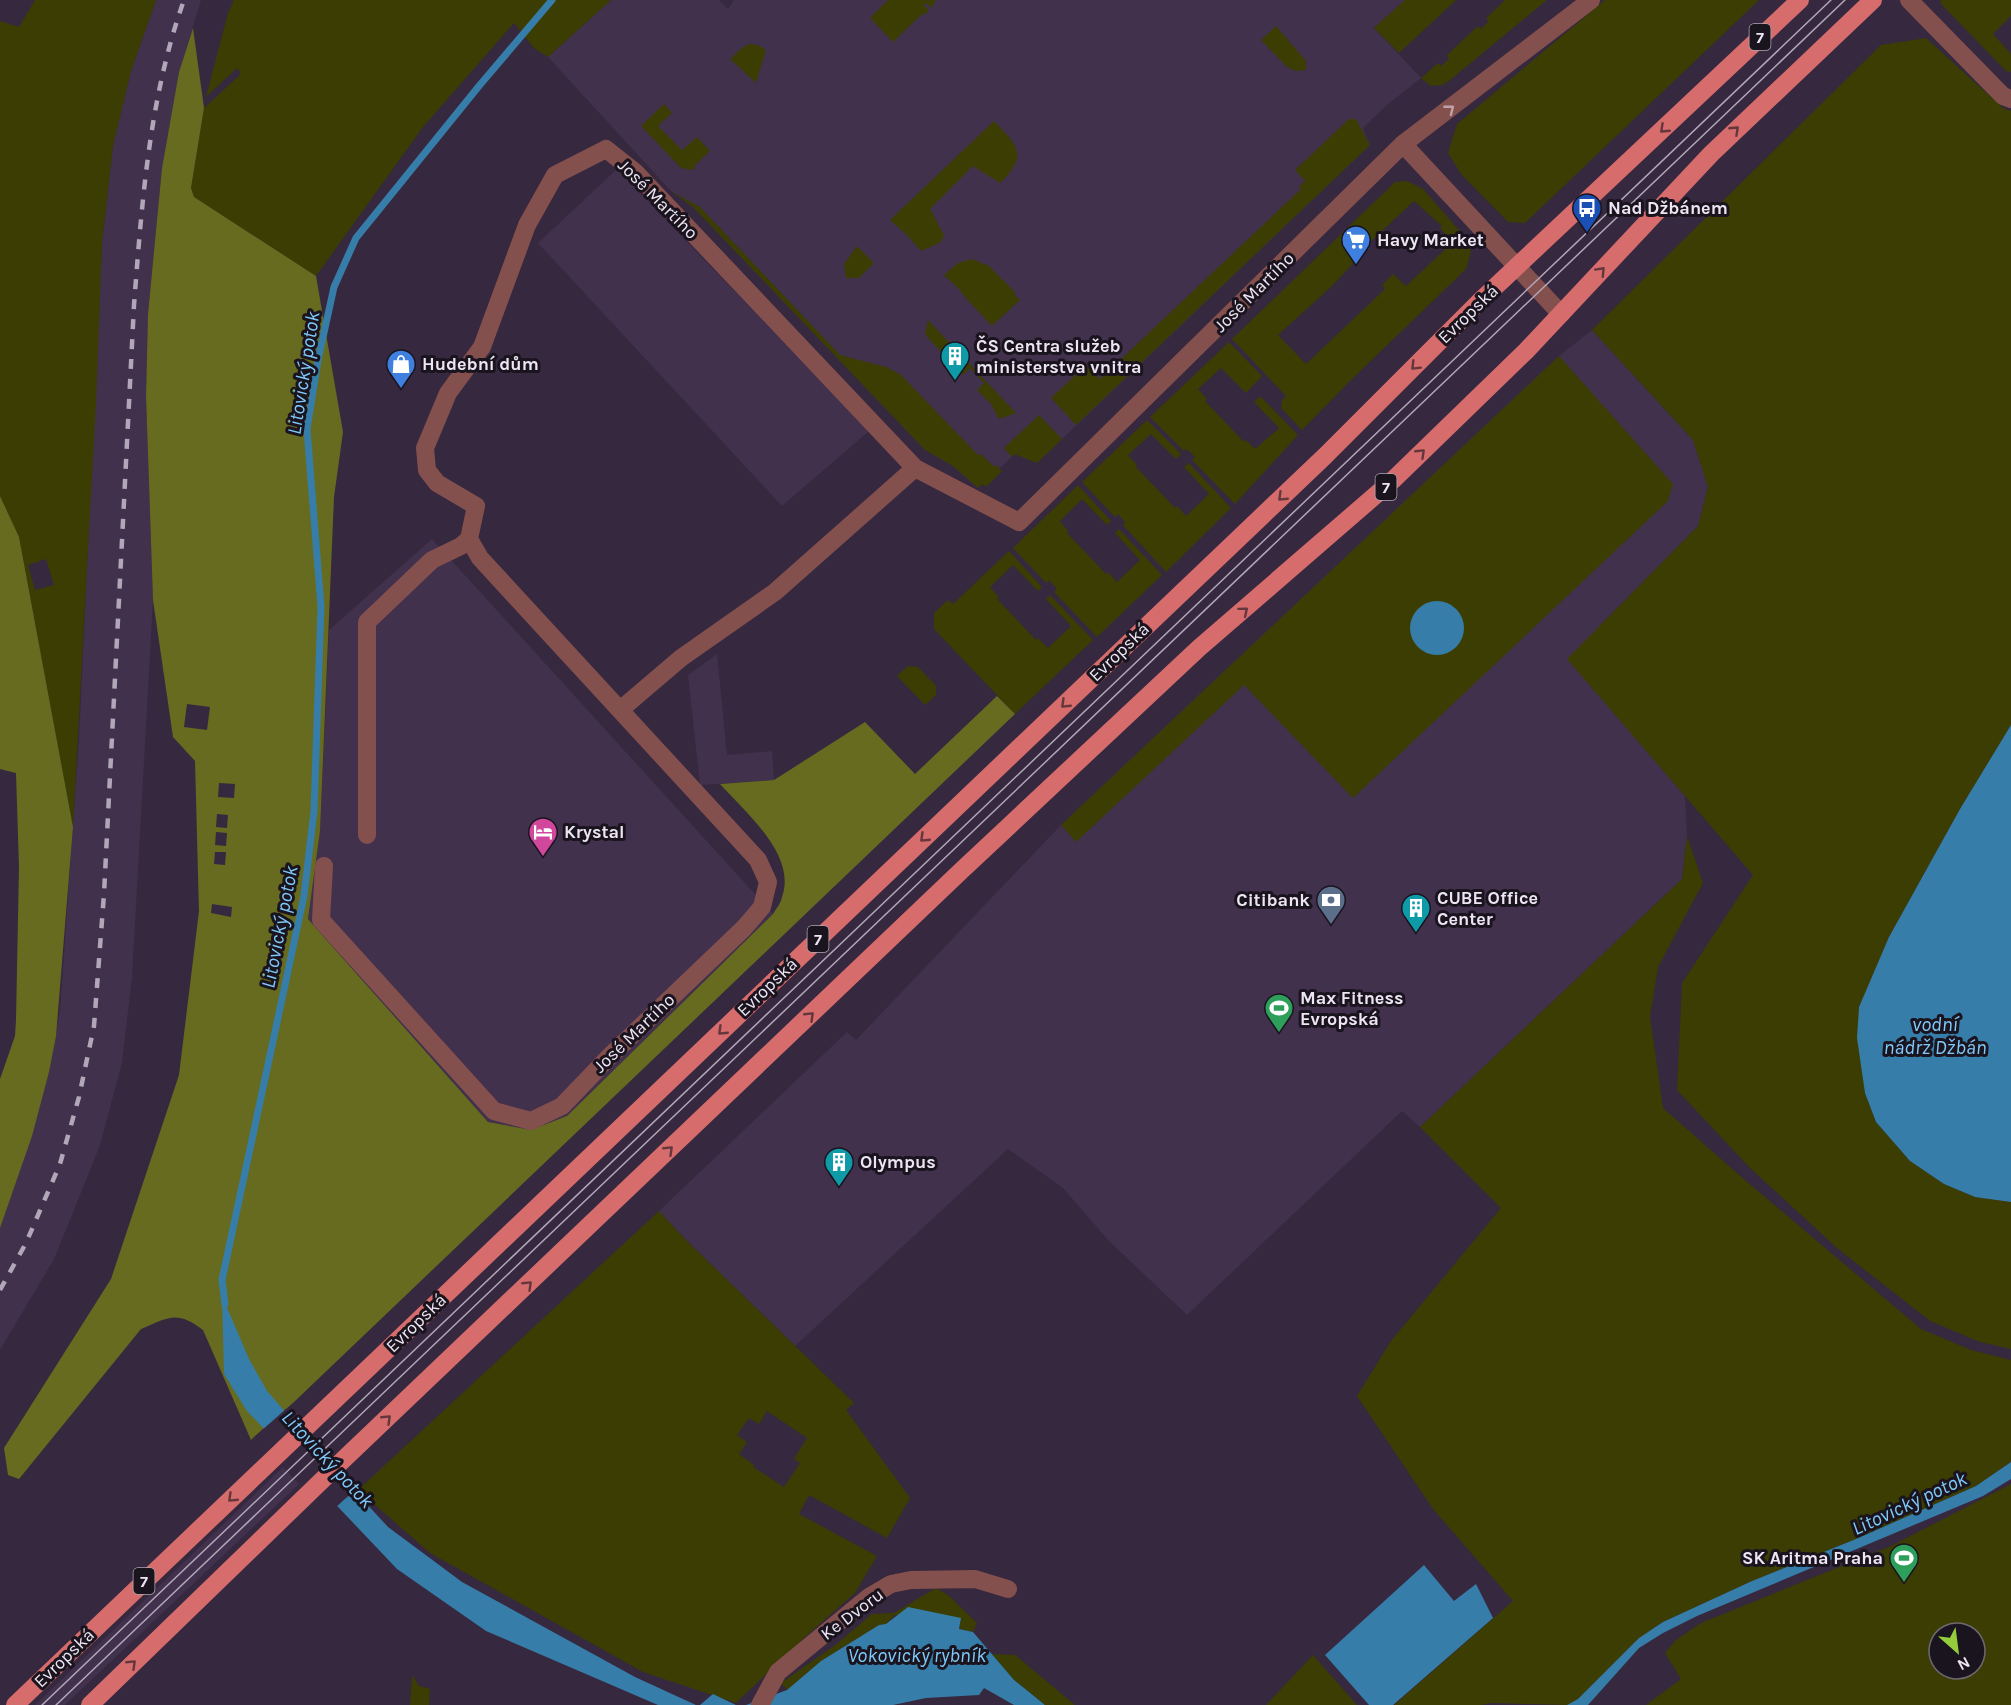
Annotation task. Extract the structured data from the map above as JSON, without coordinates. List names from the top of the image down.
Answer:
{
  "streets": {
    "main road": ["7", "Evropská"],
    "street": ["José Martího", "Ke Dvoru"]
  },
  "water": ["Litovický potok", "vodní nádrž Džbán", "Vokovický rybník"],
  "places": {
    "bus stop": ["Nad Džbánem"],
    "supermarket": ["Havy Market"],
    "building": ["ČS Centra služeb ministerstva vnitra", "CUBE Office Center", "Olympus"],
    "shop": ["Hudební dům"],
    "hotel": ["Krystal"],
    "bank": ["Citibank"],
    "sports": ["Max Fitness Evropská", "SK Aritma Praha"]
  },
  "north": "bottom right"
}
